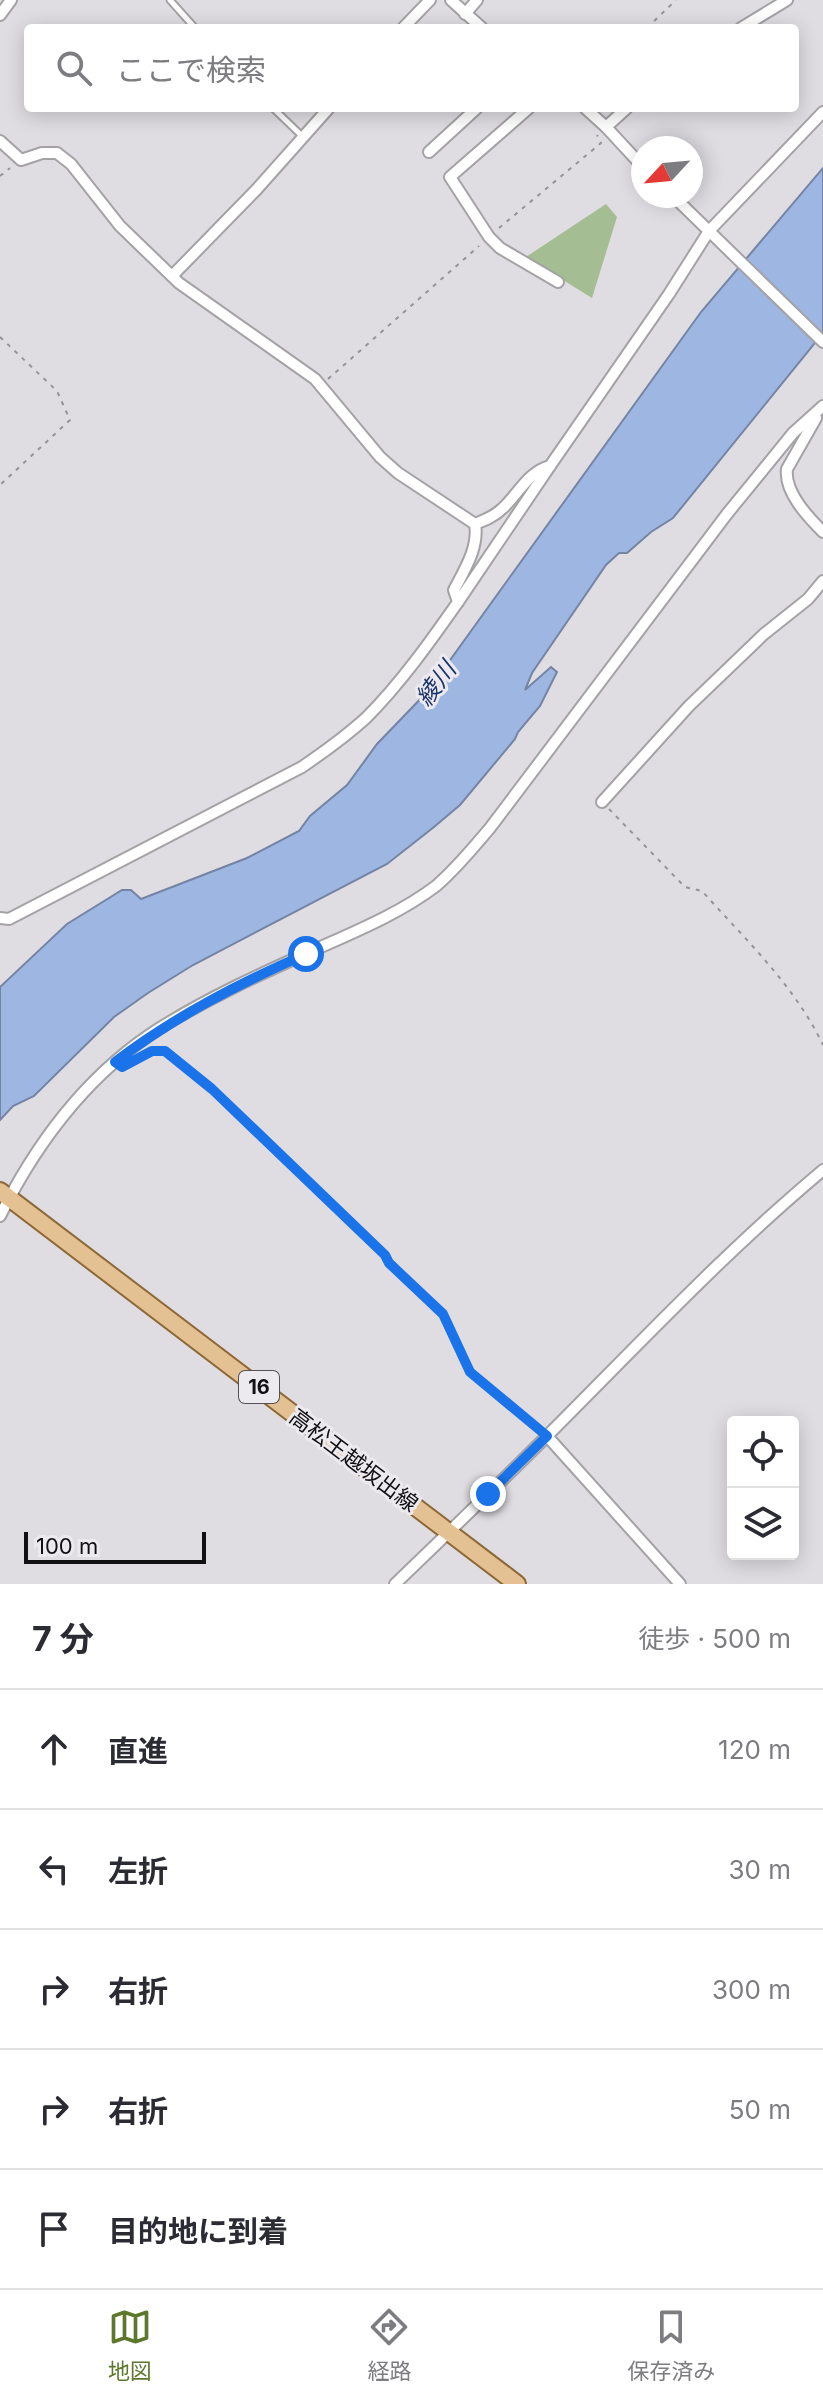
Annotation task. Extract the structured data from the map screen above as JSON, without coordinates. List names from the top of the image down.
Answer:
{
  "streets": {
    "main road": ["16", "高松王越坂出線"]
  },
  "water": ["綾川"],
  "scale_bar": "100 m",
  "north": "bottom left",
  "page": {
    "search": "ここで検索",
    "scale": "100 m",
    "heading": ["7 分", "徒歩 · 500 m"],
    "list": [
      ["直進", "120 m"],
      ["左折", "30 m"],
      ["右折", "300 m"],
      ["右折", "50 m"],
      "目的地に到着"
    ],
    "nav": ["地図", "経路", "保存済み"]
  }
}
